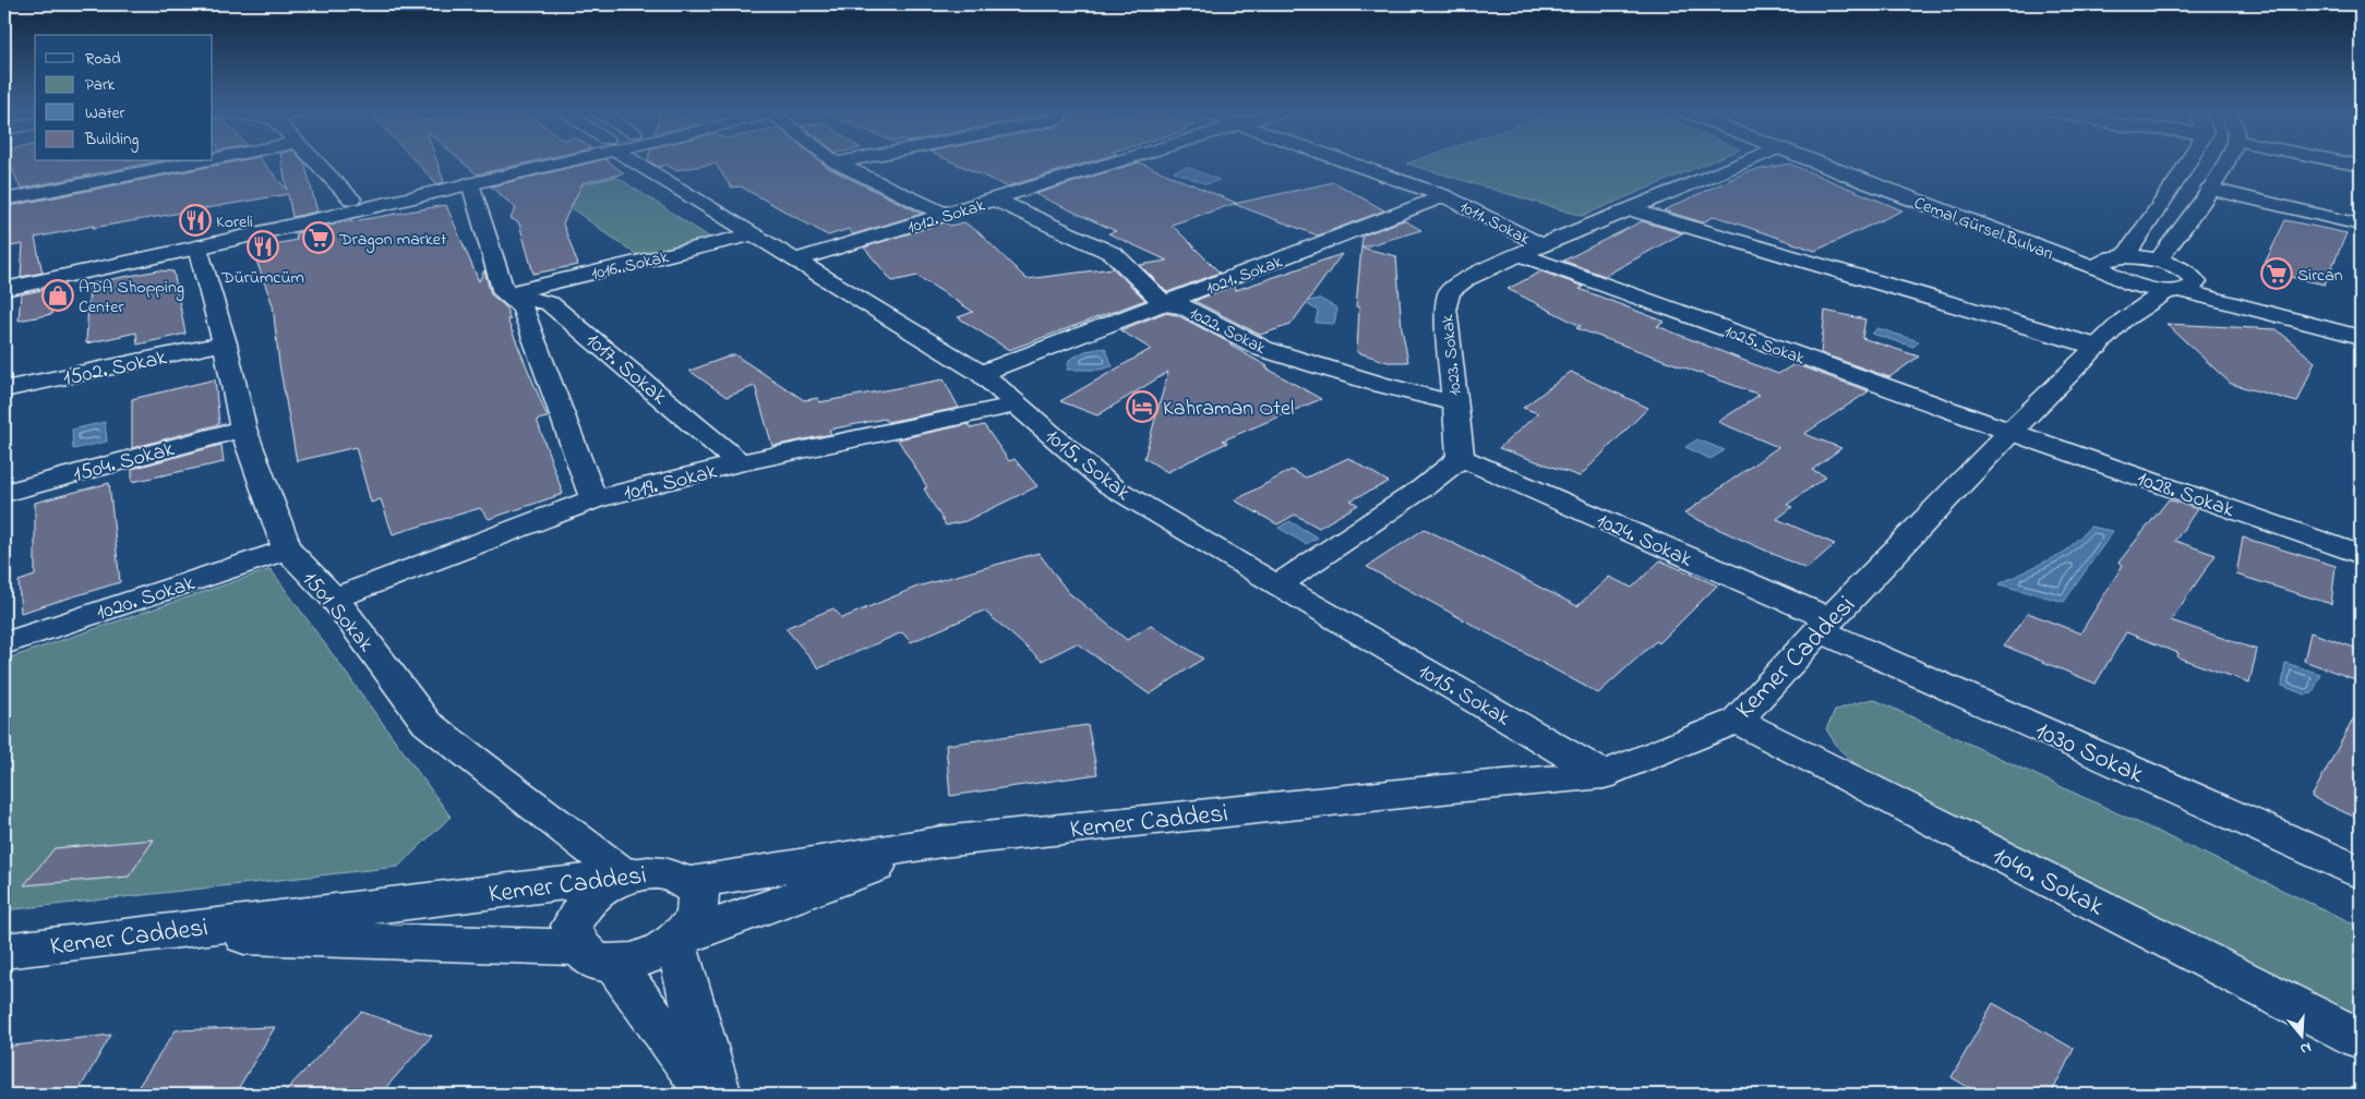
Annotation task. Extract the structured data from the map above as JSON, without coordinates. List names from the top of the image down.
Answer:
{
  "streets": {
    "street": [
      "1012. Sokak",
      "1011. Sokak",
      "Cemal Gürsel Bulvarı",
      "1016. Sokak",
      "1021. Sokak",
      "1022. Sokak",
      "1025. Sokak",
      "1023. Sokak",
      "1502. Sokak",
      "1017. Sokak",
      "1504. Sokak",
      "1015. Sokak",
      "1019. Sokak",
      "1028. Sokak",
      "1024. Sokak",
      "1020. Sokak",
      "1501 Sokak",
      "Kemer Caddesi",
      "1030 Sokak",
      "1040. Sokak"
    ]
  },
  "crossings": [
    ["1012. Sokak", "1022. Sokak"],
    ["1012. Sokak", "1015. Sokak"],
    ["1011. Sokak", "1021. Sokak"],
    ["1011. Sokak", "1023. Sokak"],
    ["1016. Sokak", "1017. Sokak"],
    ["1016. Sokak", "1015. Sokak"],
    ["1021. Sokak", "1022. Sokak"],
    ["1021. Sokak", "1015. Sokak"],
    ["1022. Sokak", "1023. Sokak"],
    ["1025. Sokak", "1023. Sokak"],
    ["1025. Sokak", "1028. Sokak"],
    ["1025. Sokak", "Kemer Caddesi"],
    ["1023. Sokak", "1024. Sokak"],
    ["1502. Sokak", "1501 Sokak"],
    ["1017. Sokak", "1019. Sokak"],
    ["1504. Sokak", "1501 Sokak"],
    ["1015. Sokak", "1019. Sokak"],
    ["1015. Sokak", "Kemer Caddesi"],
    ["1019. Sokak", "1501 Sokak"],
    ["1028. Sokak", "Kemer Caddesi"],
    ["1024. Sokak", "Kemer Caddesi"],
    ["1024. Sokak", "1030 Sokak"],
    ["1020. Sokak", "1501 Sokak"],
    ["1501 Sokak", "Kemer Caddesi"],
    ["Kemer Caddesi", "1030 Sokak"],
    ["Kemer Caddesi", "1040. Sokak"]
  ],
  "places": {
    "restaurant": ["Koreli", "Dürümcüm"],
    "supermarket": ["Dragon market", "Sircan"],
    "shop": ["ADA Shopping Center"],
    "hotel": ["Kahraman Otel"]
  },
  "legend": [
    "Road",
    "Park",
    "Water",
    "Building"
  ],
  "north": "bottom"
}
